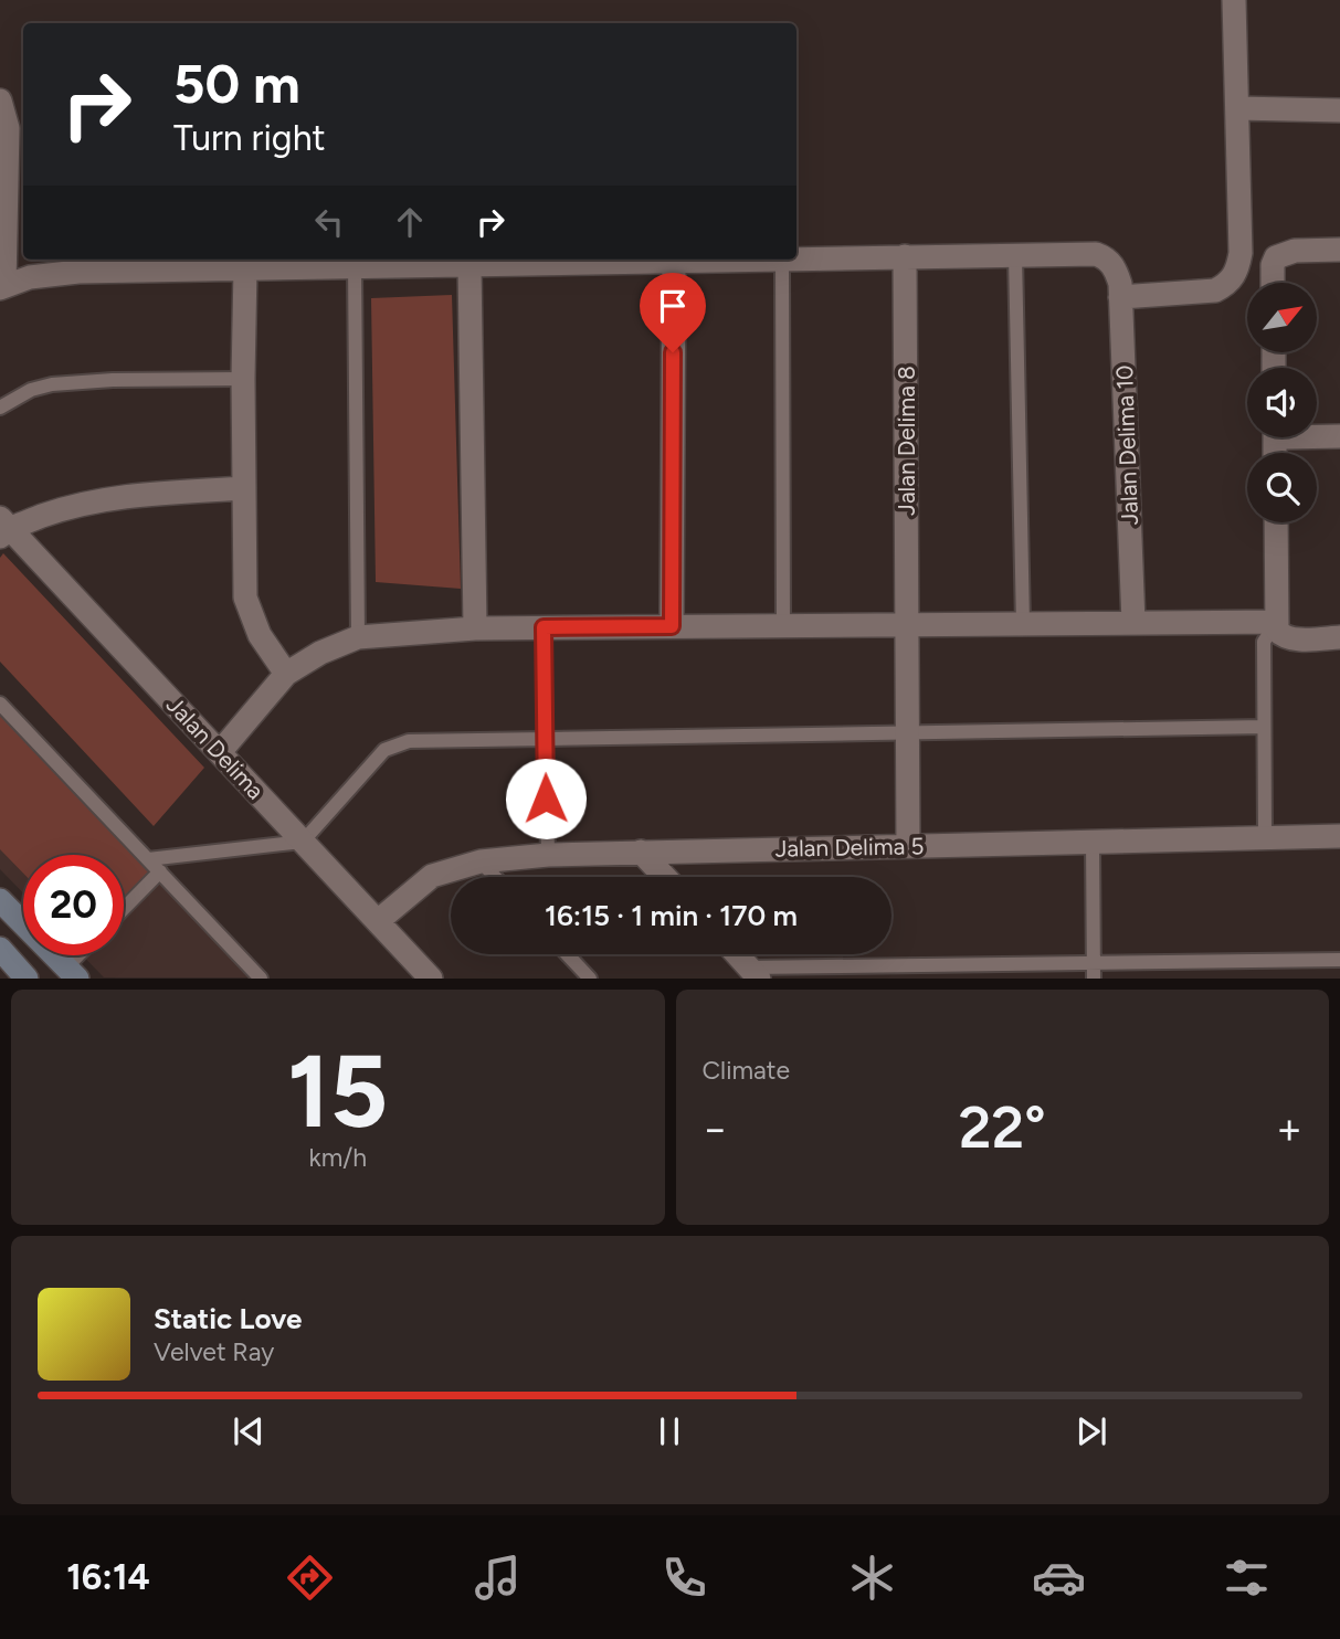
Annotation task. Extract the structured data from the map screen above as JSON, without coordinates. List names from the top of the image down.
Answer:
{
  "streets": {
    "street": [
      "Jalan Delima 8",
      "Jalan Delima 10",
      "Jalan Delima",
      "Jalan Delima 5"
    ]
  },
  "crossings": [
    ["Jalan Delima 8", "Jalan Delima 5"],
    ["Jalan Delima", "Jalan Delima 5"]
  ],
  "north": "top right",
  "page": {
    "turn": ["50 m", "Turn right"],
    "limit": "20",
    "trip": "16:15 · 1 min · 170 m",
    "tile": [
      ["15", "km/h"],
      "Climate"
    ],
    "heat": ["−", "22°", "+"],
    "song": ["Static Love", "Velvet Ray"],
    "tabs": "16:14"
  }
}
